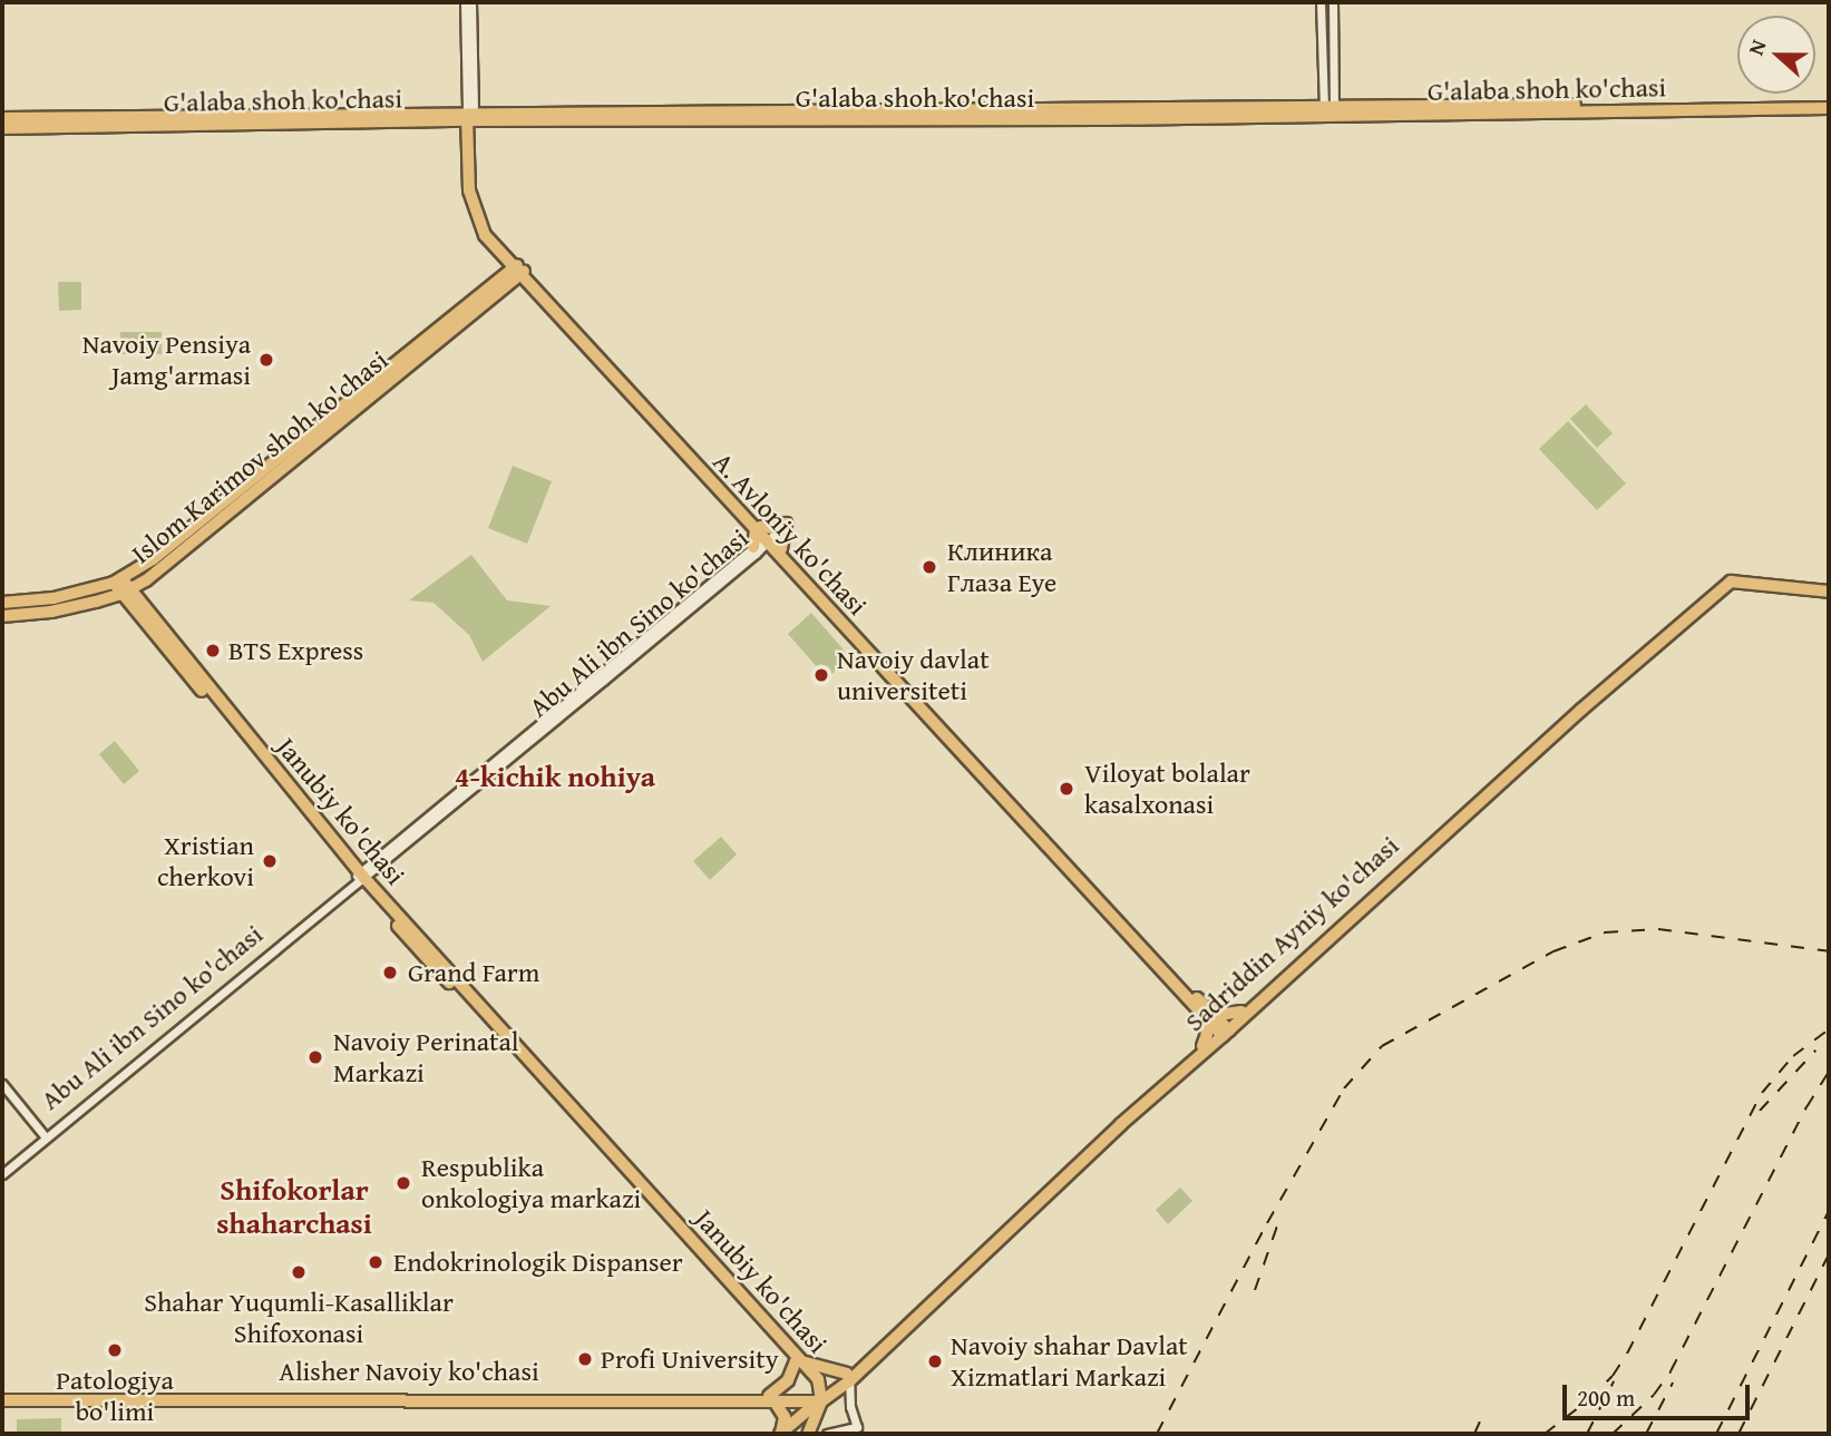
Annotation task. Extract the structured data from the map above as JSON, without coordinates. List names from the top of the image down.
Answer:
{
  "streets": {
    "main road": [
      "G'alaba shoh ko'chasi",
      "Islom Karimov shoh ko'chasi",
      "A. Avloniy ko'chasi",
      "Janubiy ko'chasi",
      "Sadriddin Ayniy ko'chasi",
      "Alisher Navoiy ko'chasi"
    ],
    "street": ["Abu Ali ibn Sino ko'chasi"]
  },
  "crossings": [
    ["G'alaba shoh ko'chasi", "A. Avloniy ko'chasi"],
    ["Islom Karimov shoh ko'chasi", "A. Avloniy ko'chasi"],
    ["Islom Karimov shoh ko'chasi", "Janubiy ko'chasi"],
    ["A. Avloniy ko'chasi", "Abu Ali ibn Sino ko'chasi"],
    ["A. Avloniy ko'chasi", "Sadriddin Ayniy ko'chasi"],
    ["Abu Ali ibn Sino ko'chasi", "Janubiy ko'chasi"],
    ["Janubiy ko'chasi", "Sadriddin Ayniy ko'chasi"],
    ["Janubiy ko'chasi", "Alisher Navoiy ko'chasi"],
    ["Sadriddin Ayniy ko'chasi", "Alisher Navoiy ko'chasi"]
  ],
  "districts": ["4-kichik nohiya", "Shifokorlar shaharchasi"],
  "places": [
    "Navoiy Pensiya Jamg'armasi",
    "Клиника Глаза Eye",
    "BTS Express",
    "Navoiy davlat universiteti",
    "Viloyat bolalar kasalxonasi",
    "Xristian cherkovi",
    "Grand Farm",
    "Navoiy Perinatal Markazi",
    "Respublika onkologiya markazi",
    "Endokrinologik Dispanser",
    "Shahar Yuqumli-Kasalliklar Shifoxonasi",
    "Patologiya bo'limi",
    "Profi University",
    "Navoiy shahar Davlat Xizmatlari Markazi"
  ],
  "scale_bar": "200 m",
  "north": "left"
}
